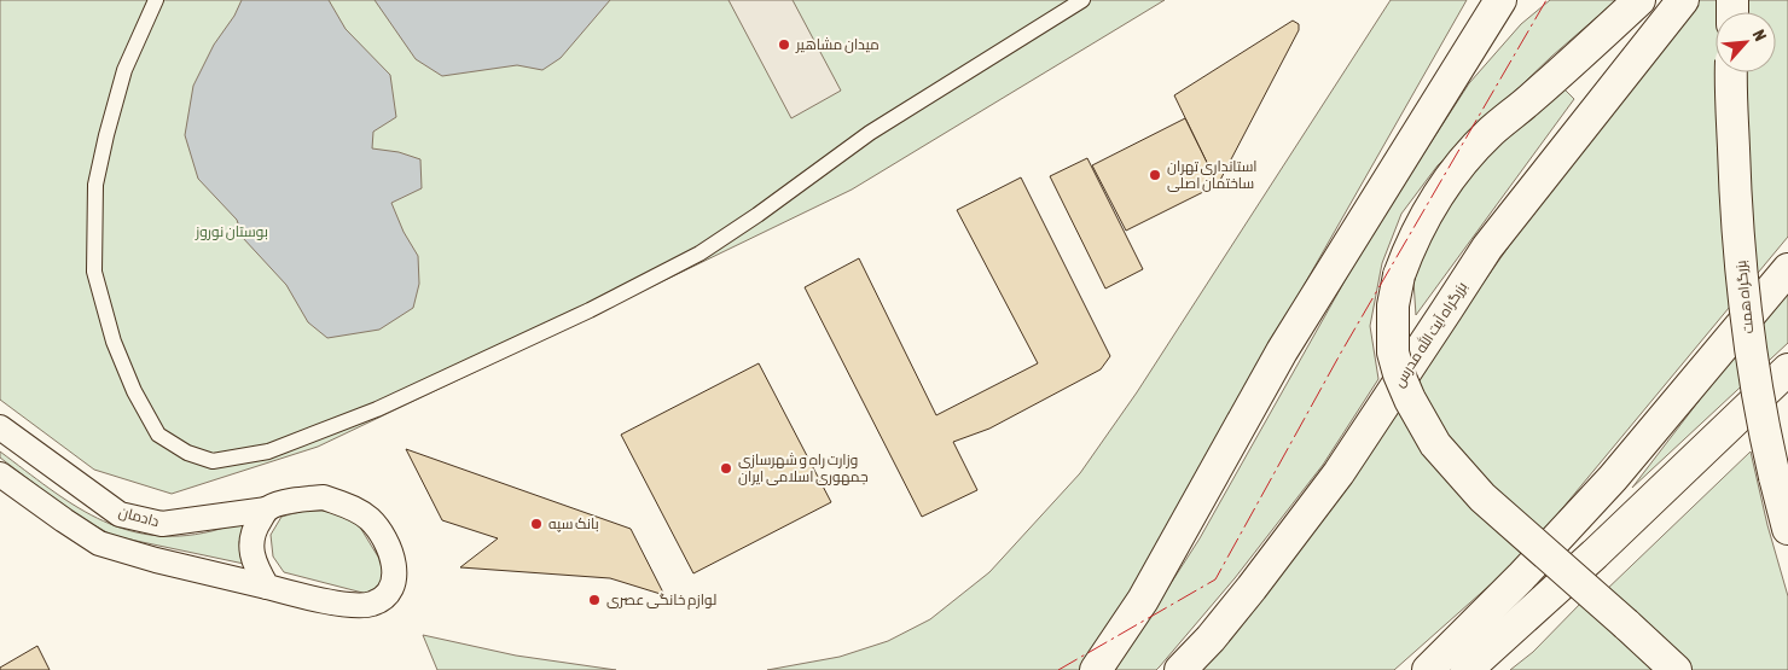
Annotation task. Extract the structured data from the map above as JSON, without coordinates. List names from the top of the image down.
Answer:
{
  "streets": {
    "highway": ["بزرگراه همت", "بزرگراه آیت الله مدرس"],
    "street": ["دادمان"]
  },
  "parks": ["بوستان نوروز"],
  "places": [
    "میدان مشاهیر",
    "استانداری تهران ساختمان اصلی",
    "وزارت راه و شهرسازی جمهوری اسلامی ایران",
    "بانک سپه",
    "لوازم خانگی عصری"
  ],
  "north": "top right"
}
